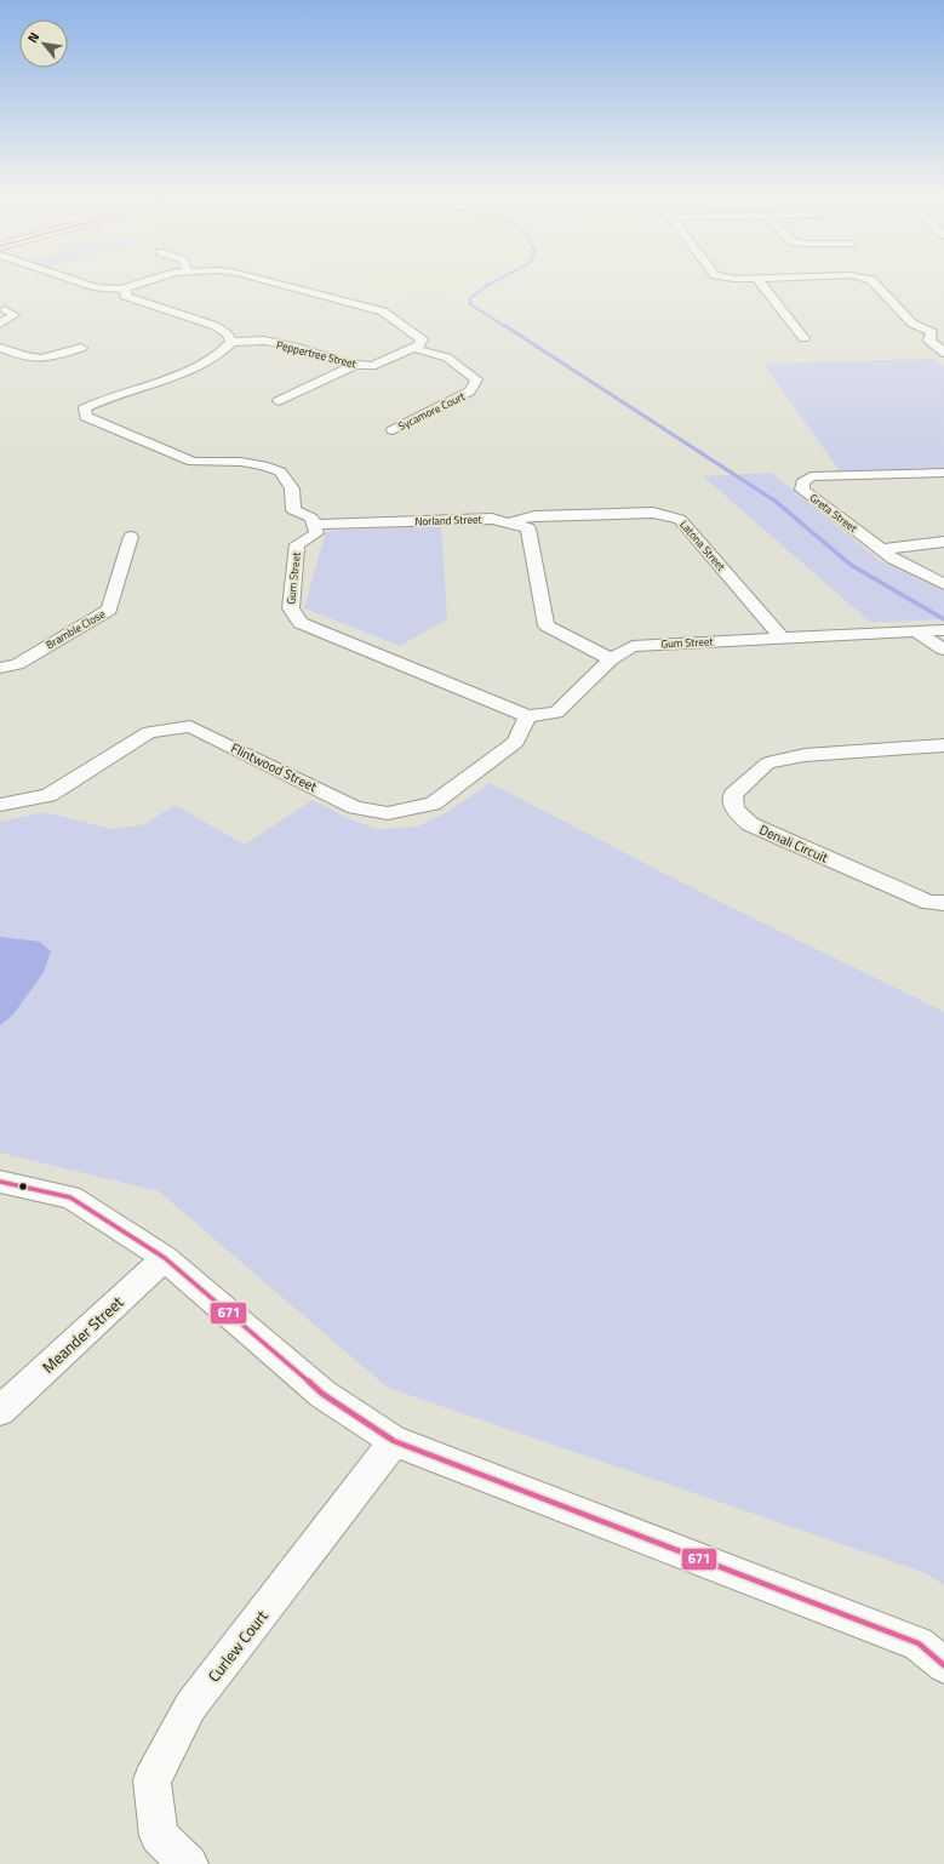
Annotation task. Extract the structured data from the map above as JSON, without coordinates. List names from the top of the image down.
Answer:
{
  "streets": {
    "street": [
      "Peppertree Street",
      "Sycamore Court",
      "Greta Street",
      "Norland Street",
      "Latona Street",
      "Gum Street",
      "Bramble Close",
      "Flintwood Street",
      "Denali Circuit",
      "Meander Street",
      "Curlew Court"
    ]
  },
  "crossings": [
    ["Peppertree Street", "Sycamore Court"],
    ["Norland Street", "Latona Street"],
    ["Norland Street", "Gum Street"],
    ["Latona Street", "Gum Street"],
    ["Gum Street", "Flintwood Street"]
  ],
  "lines": ["transit line 671"],
  "north": "top left"
}
